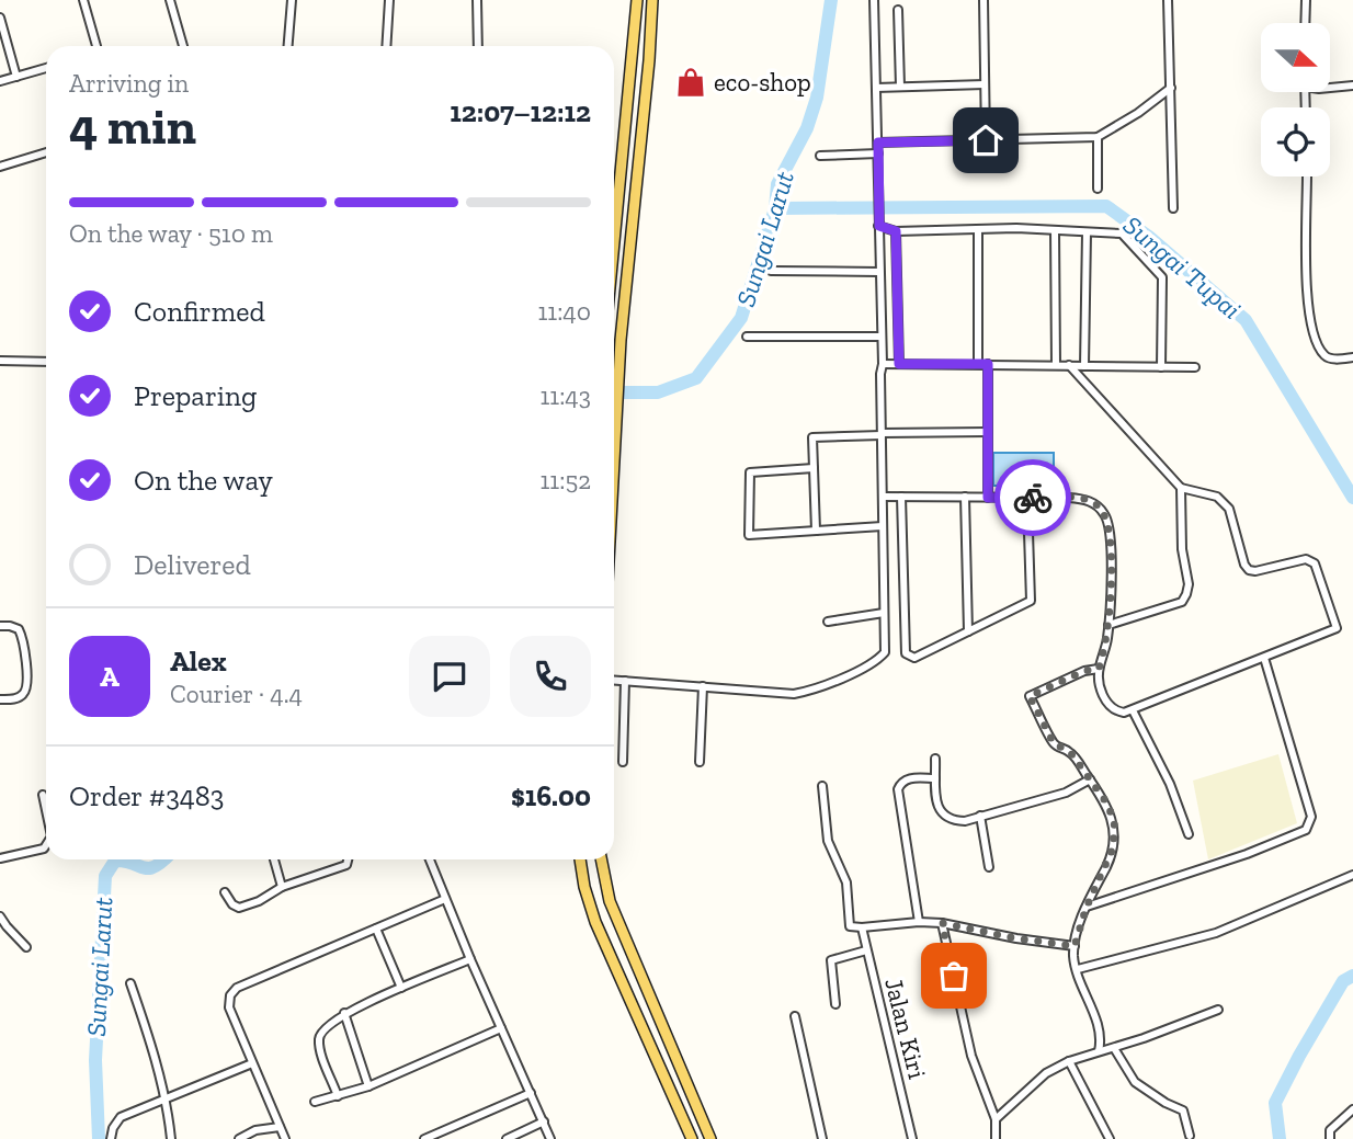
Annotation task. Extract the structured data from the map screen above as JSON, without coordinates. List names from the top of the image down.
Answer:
{
  "streets": {
    "street": ["Jalan Kiri"]
  },
  "water": ["Sungai Larut", "Sungai Tupai"],
  "places": {
    "shop": ["eco-shop"]
  },
  "north": "right",
  "page": {
    "heading": ["4 min", "Arriving in", "12:07–12:12"],
    "panel": [
      "Alex",
      "Courier · 4.4",
      "Order #3483",
      "$16.00"
    ],
    "bar": "On the way · 510 m",
    "list": [
      ["Confirmed", "11:40"],
      ["Preparing", "11:43"],
      ["On the way", "11:52"],
      "Delivered"
    ],
    "round": "A"
  }
}
